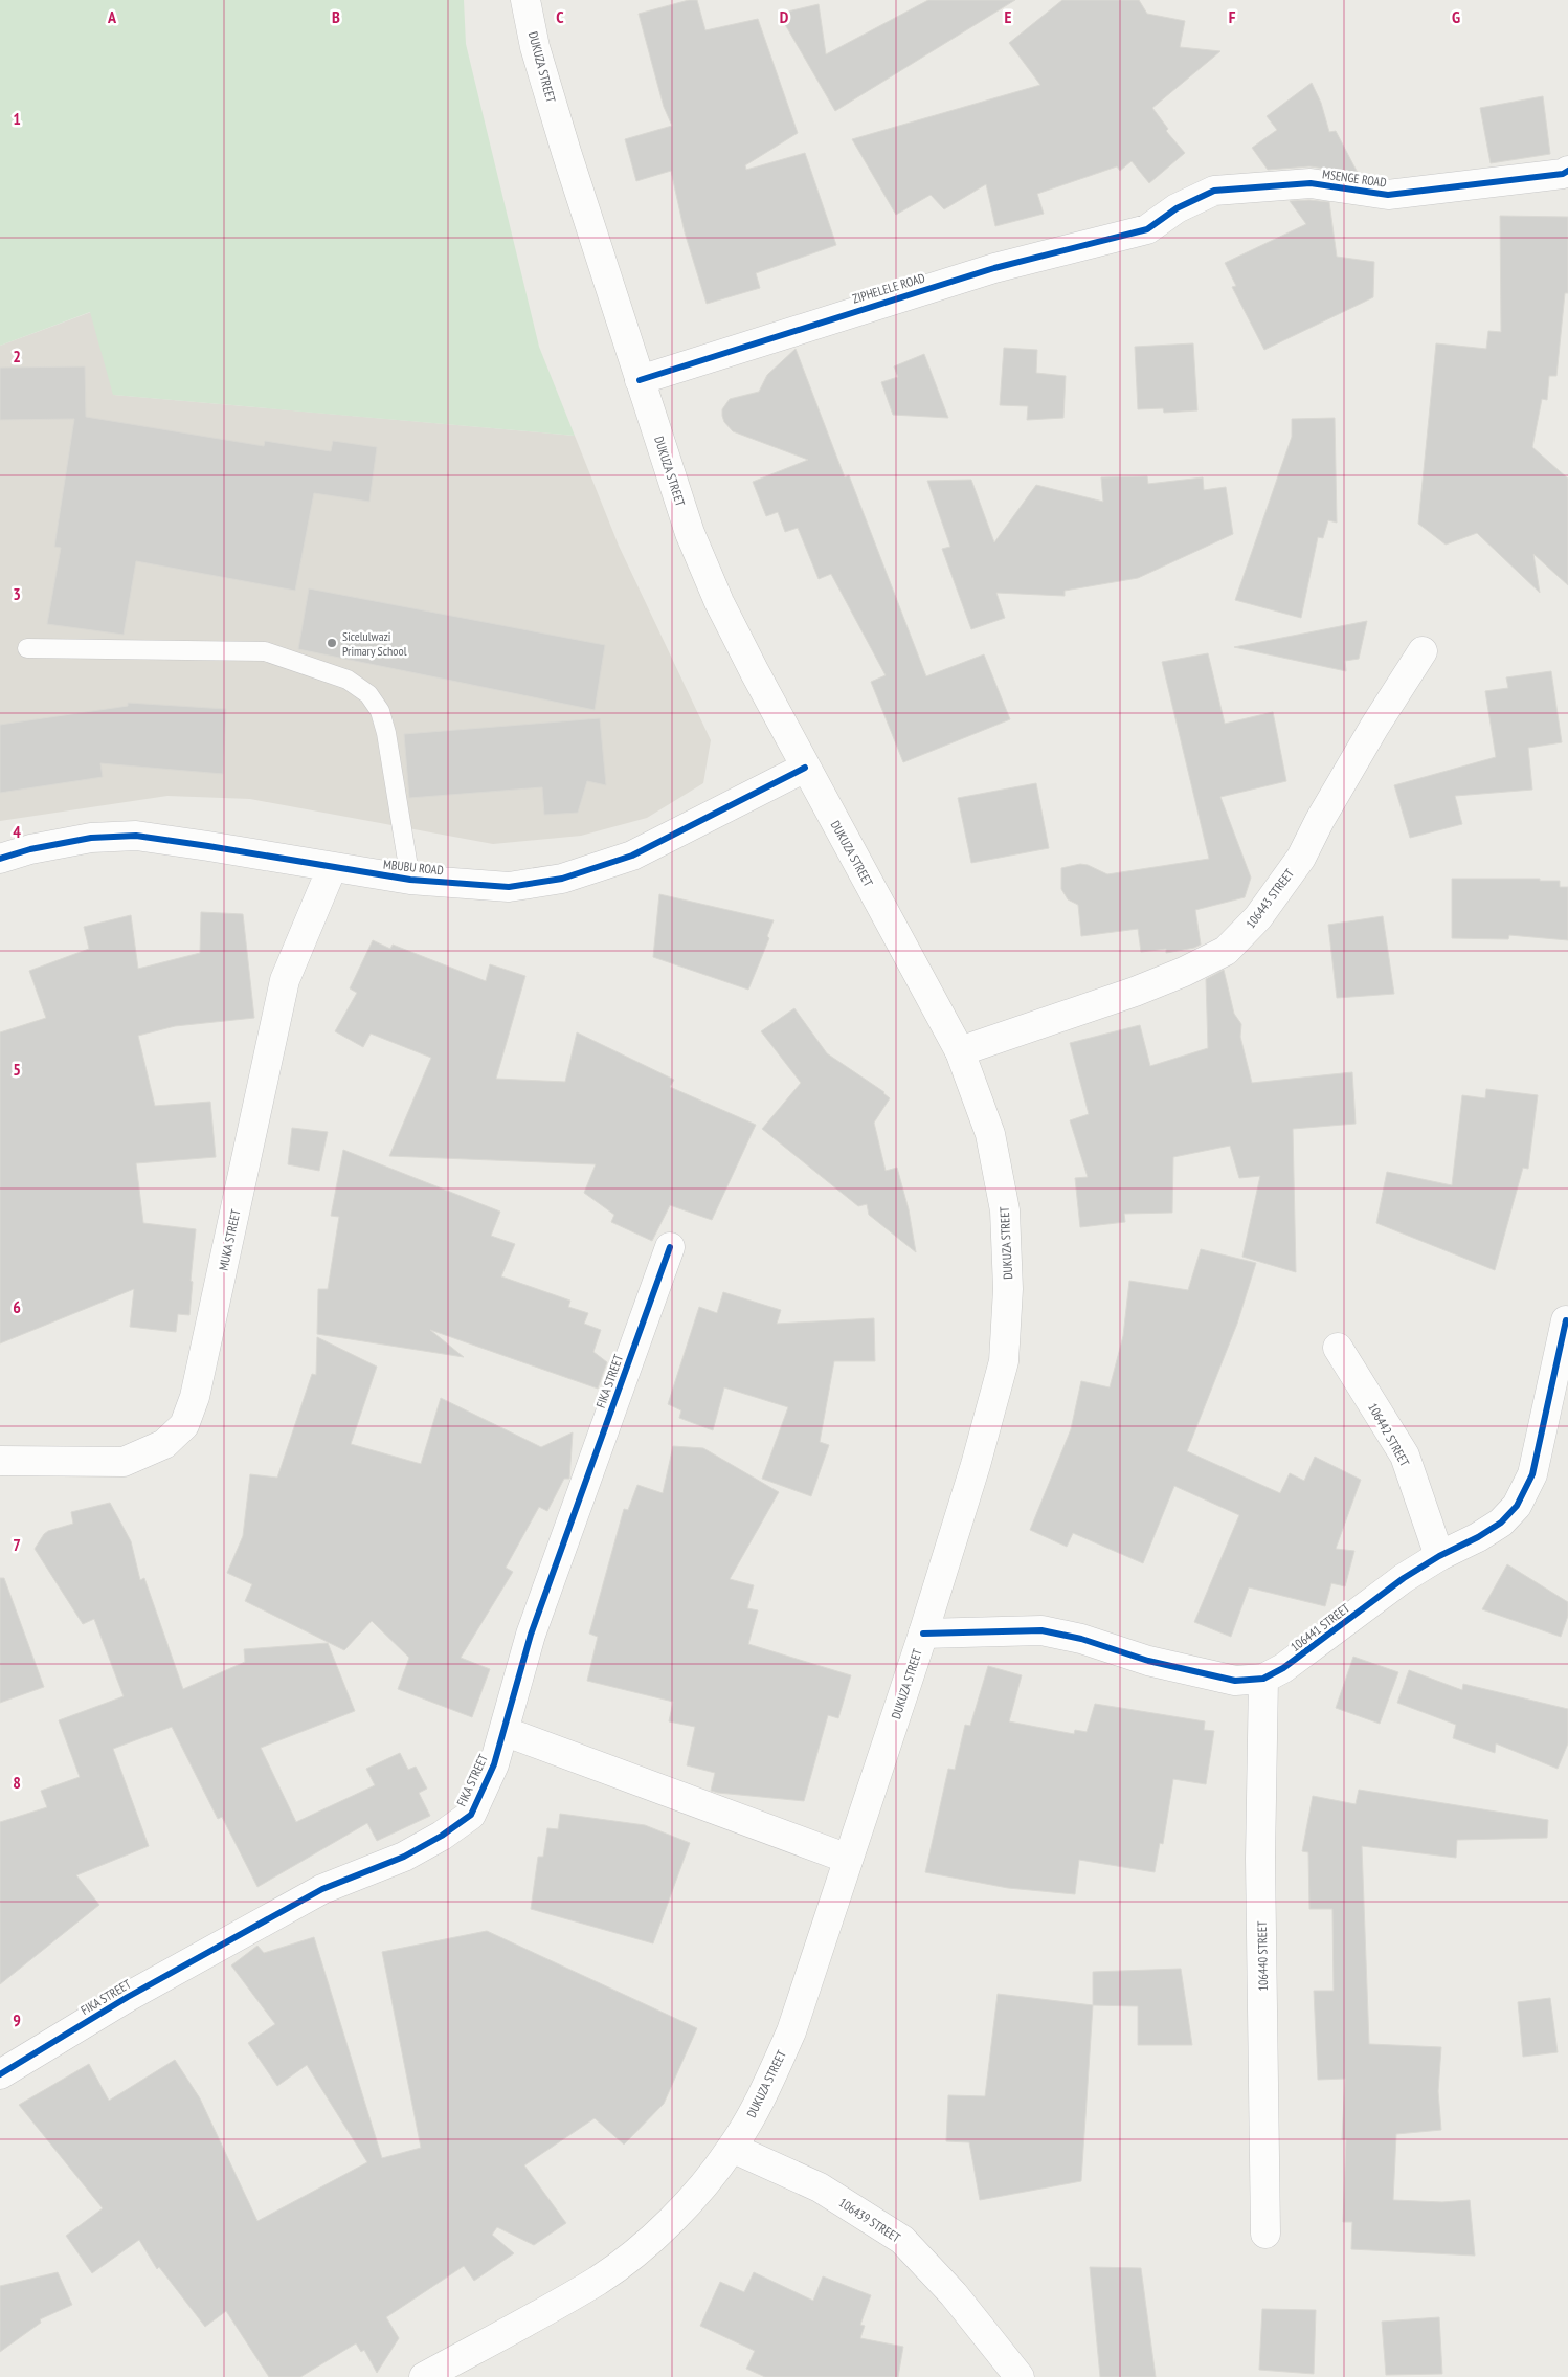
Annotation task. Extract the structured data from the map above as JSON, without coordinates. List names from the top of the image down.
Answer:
{
  "streets": {
    "street": [
      "DUKUZA STREET",
      "MSENGE ROAD",
      "ZIPHELELE ROAD",
      "MBUBU ROAD",
      "106443 STREET",
      "MUKA STREET",
      "FIKA STREET",
      "106442 STREET",
      "106441 STREET",
      "106440 STREET",
      "106439 STREET"
    ]
  },
  "crossings": [
    ["DUKUZA STREET", "ZIPHELELE ROAD"],
    ["DUKUZA STREET", "MBUBU ROAD"],
    ["DUKUZA STREET", "106443 STREET"],
    ["DUKUZA STREET", "106441 STREET"],
    ["DUKUZA STREET", "106439 STREET"],
    ["MSENGE ROAD", "ZIPHELELE ROAD"],
    ["MBUBU ROAD", "MUKA STREET"],
    ["106442 STREET", "106441 STREET"],
    ["106441 STREET", "106440 STREET"]
  ],
  "places": ["Sicelulwazi Primary School"],
  "grid": {
    "columns": [
      "A",
      "B",
      "C",
      "D",
      "E",
      "F",
      "G"
    ],
    "rows": [
      "1",
      "2",
      "3",
      "4",
      "5",
      "6",
      "7",
      "8",
      "9"
    ]
  }
}
